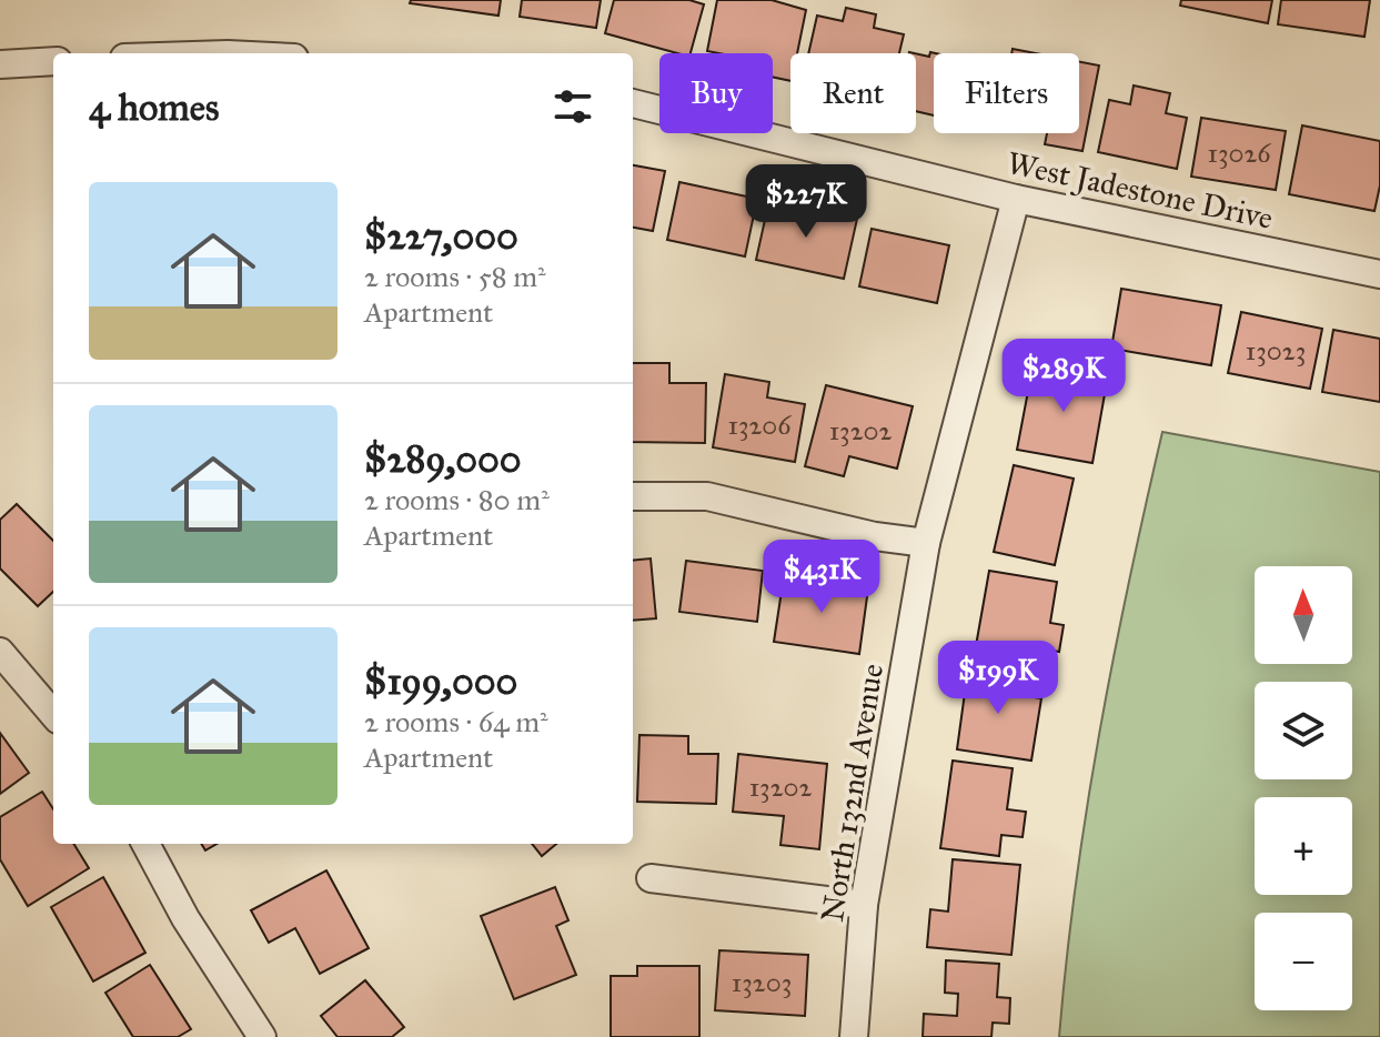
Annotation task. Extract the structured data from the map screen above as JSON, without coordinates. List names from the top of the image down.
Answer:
{
  "streets": {
    "street": ["West Jadestone Drive", "North 132nd Avenue"]
  },
  "crossings": [
    ["West Jadestone Drive", "North 132nd Avenue"]
  ],
  "house_numbers": [
    "13026",
    "13023",
    "13206",
    "13202",
    "13202",
    "13203"
  ],
  "north": "top",
  "page": {
    "chip": ["Buy", "Rent", "Filters"],
    "heading": "4 homes",
    "list": [
      {
        "name": "$227,000",
        "note": "2 rooms · 58 m² · Apartment"
      },
      {
        "name": "$289,000",
        "note": "2 rooms · 80 m² · Apartment"
      },
      {
        "name": "$199,000",
        "note": "2 rooms · 64 m² · Apartment"
      }
    ],
    "price": [
      "$227K",
      "$289K",
      "$431K",
      "$199K"
    ],
    "map_buttons": ["+", "−"]
  }
}
